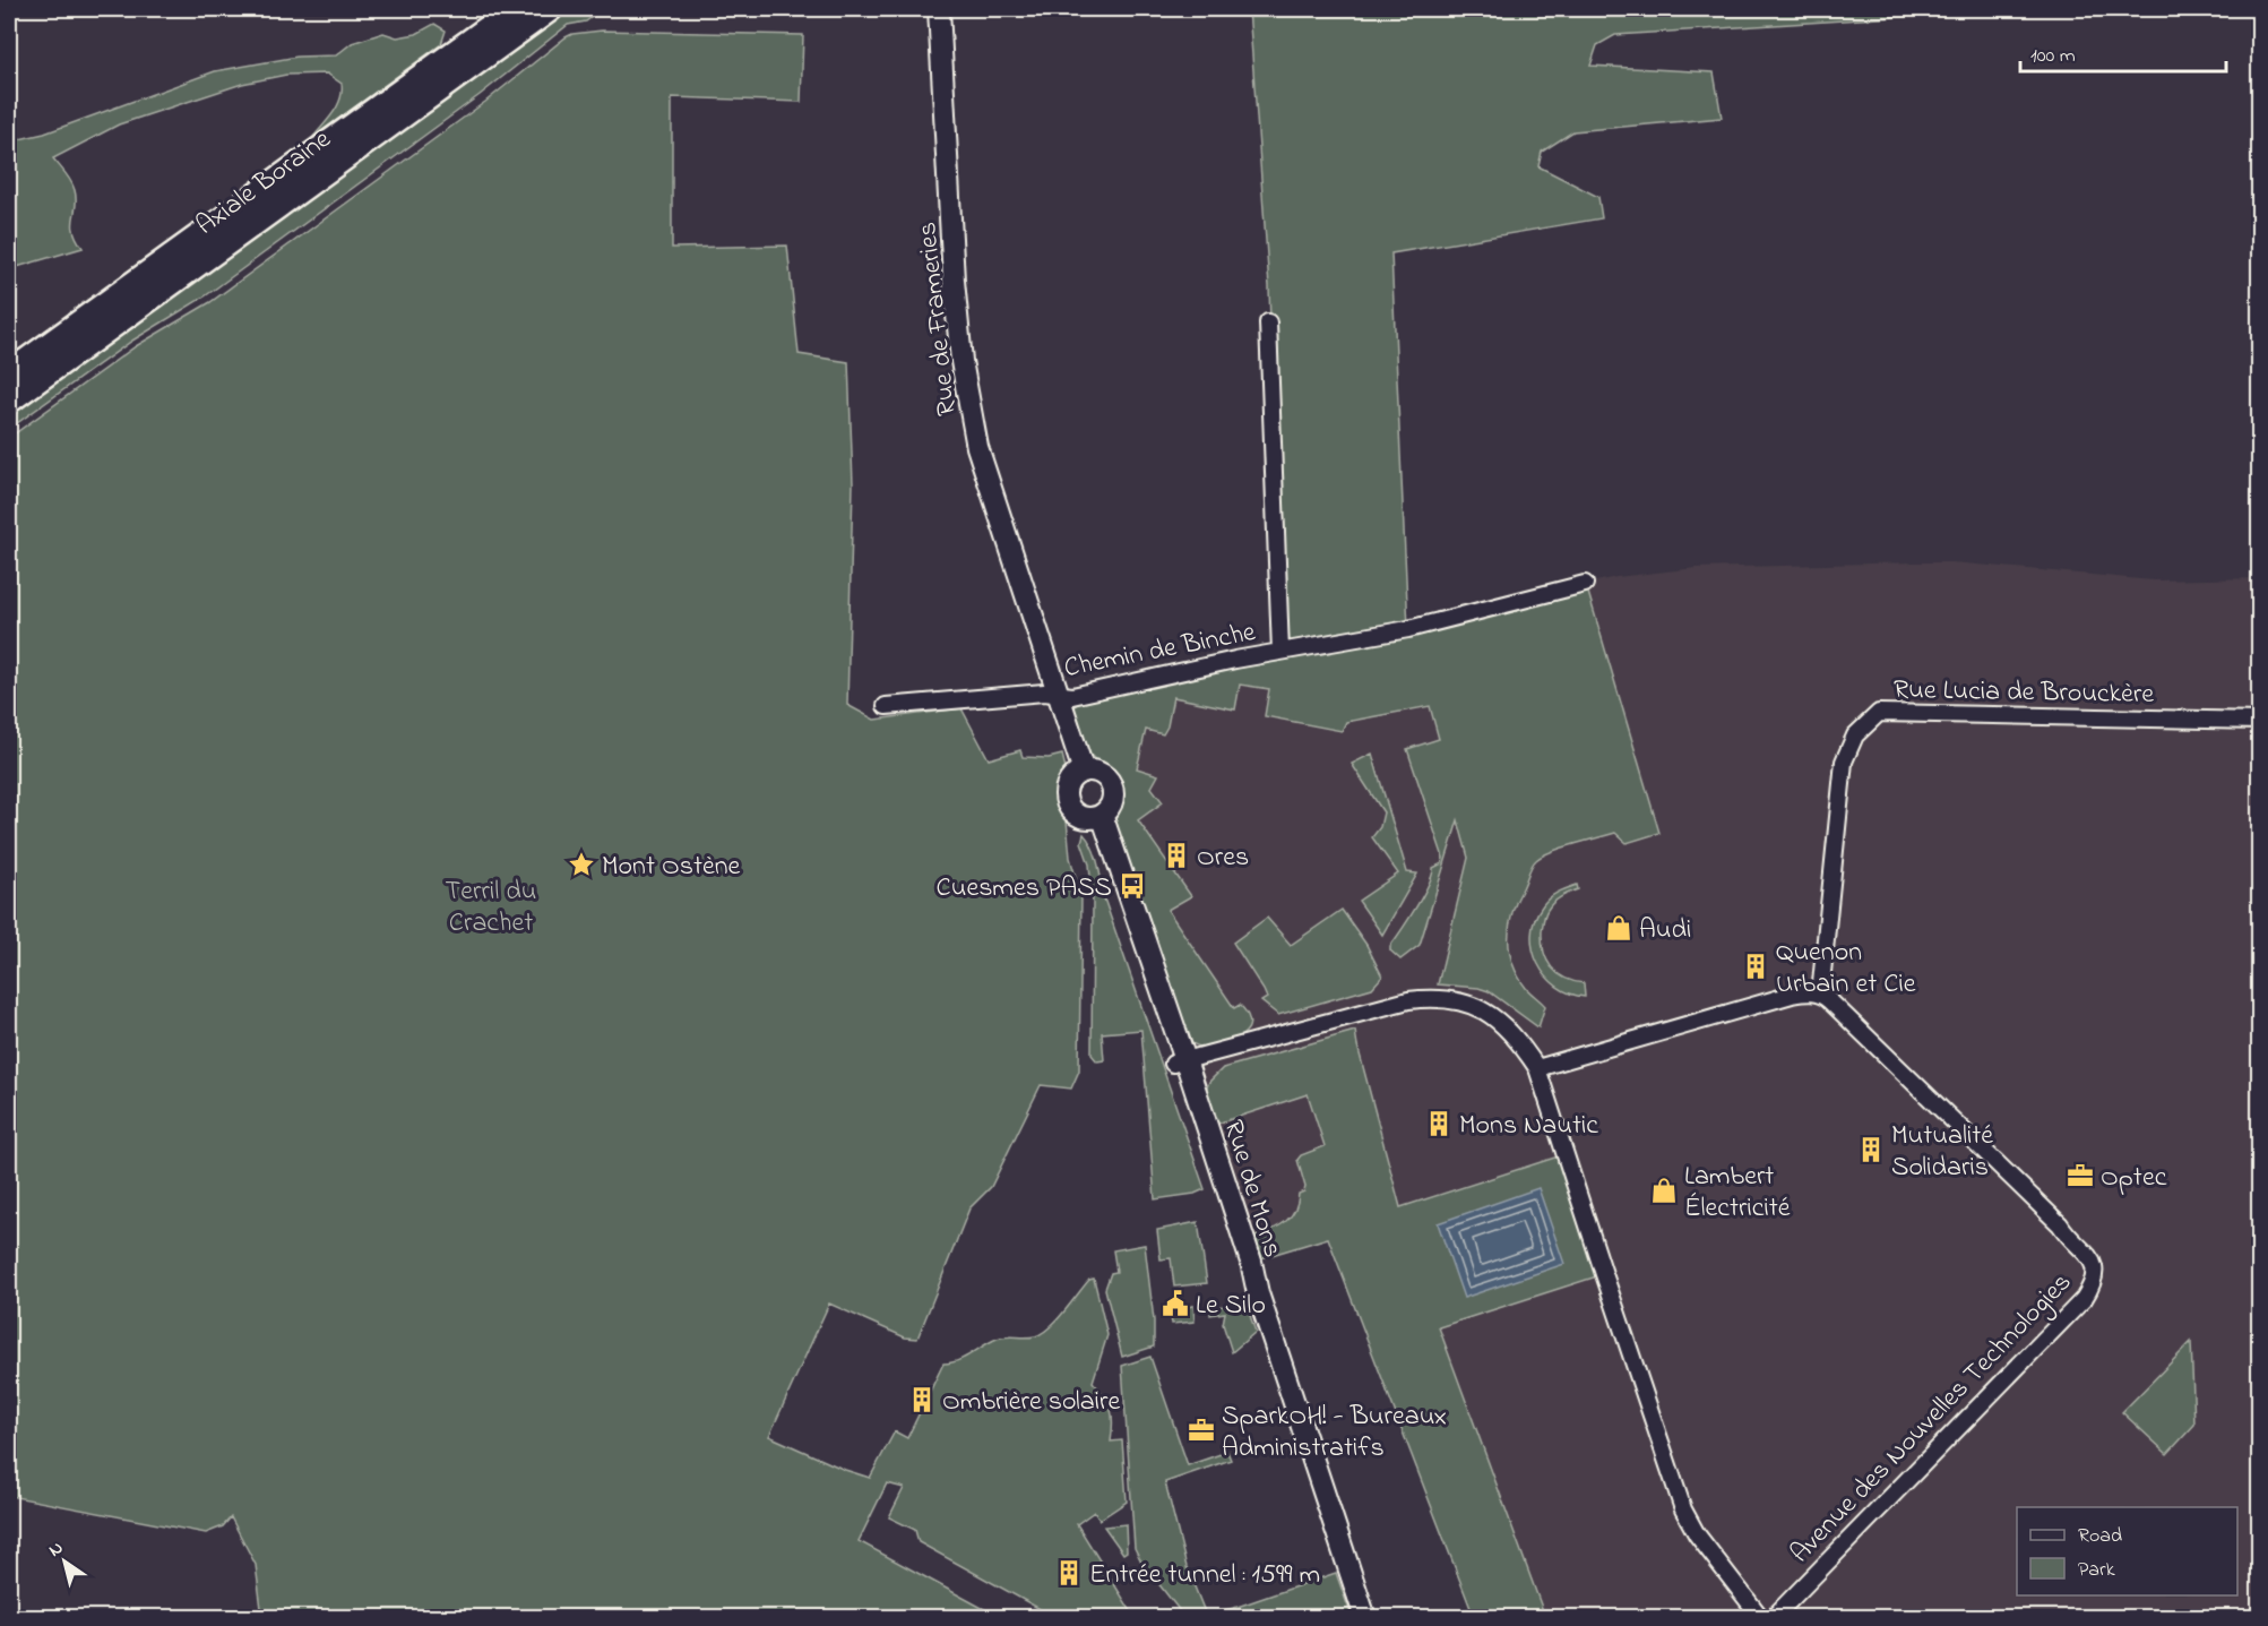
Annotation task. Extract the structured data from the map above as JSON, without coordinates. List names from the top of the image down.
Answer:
{
  "streets": {
    "highway": ["Axiale Boraine"],
    "main road": ["Rue de Frameries", "Rue de Mons"],
    "street": ["Chemin de Binche", "Rue Lucia de Brouckère", "Avenue des Nouvelles Technologies"]
  },
  "crossings": [
    ["Rue de Frameries", "Chemin de Binche"],
    ["Rue Lucia de Brouckère", "Avenue des Nouvelles Technologies"]
  ],
  "parks": ["Terril du Crachet"],
  "places": {
    "building": [
      "Ores",
      "Quenon Urbain et Cie",
      "Mons Nautic",
      "Mutualité Solidaris",
      "Ombrière solaire",
      "Entrée tunnel : 1599 m"
    ],
    "place": ["Mont Ostène"],
    "bus stop": ["Cuesmes PASS"],
    "shop": ["Audi", "Lambert Électricité"],
    "office": ["Optec", "SparkOH! - Bureaux Administratifs"],
    "public building": ["Le Silo"]
  },
  "legend": ["Road", "Park"],
  "scale_bar": "100 m",
  "north": "top left"
}
